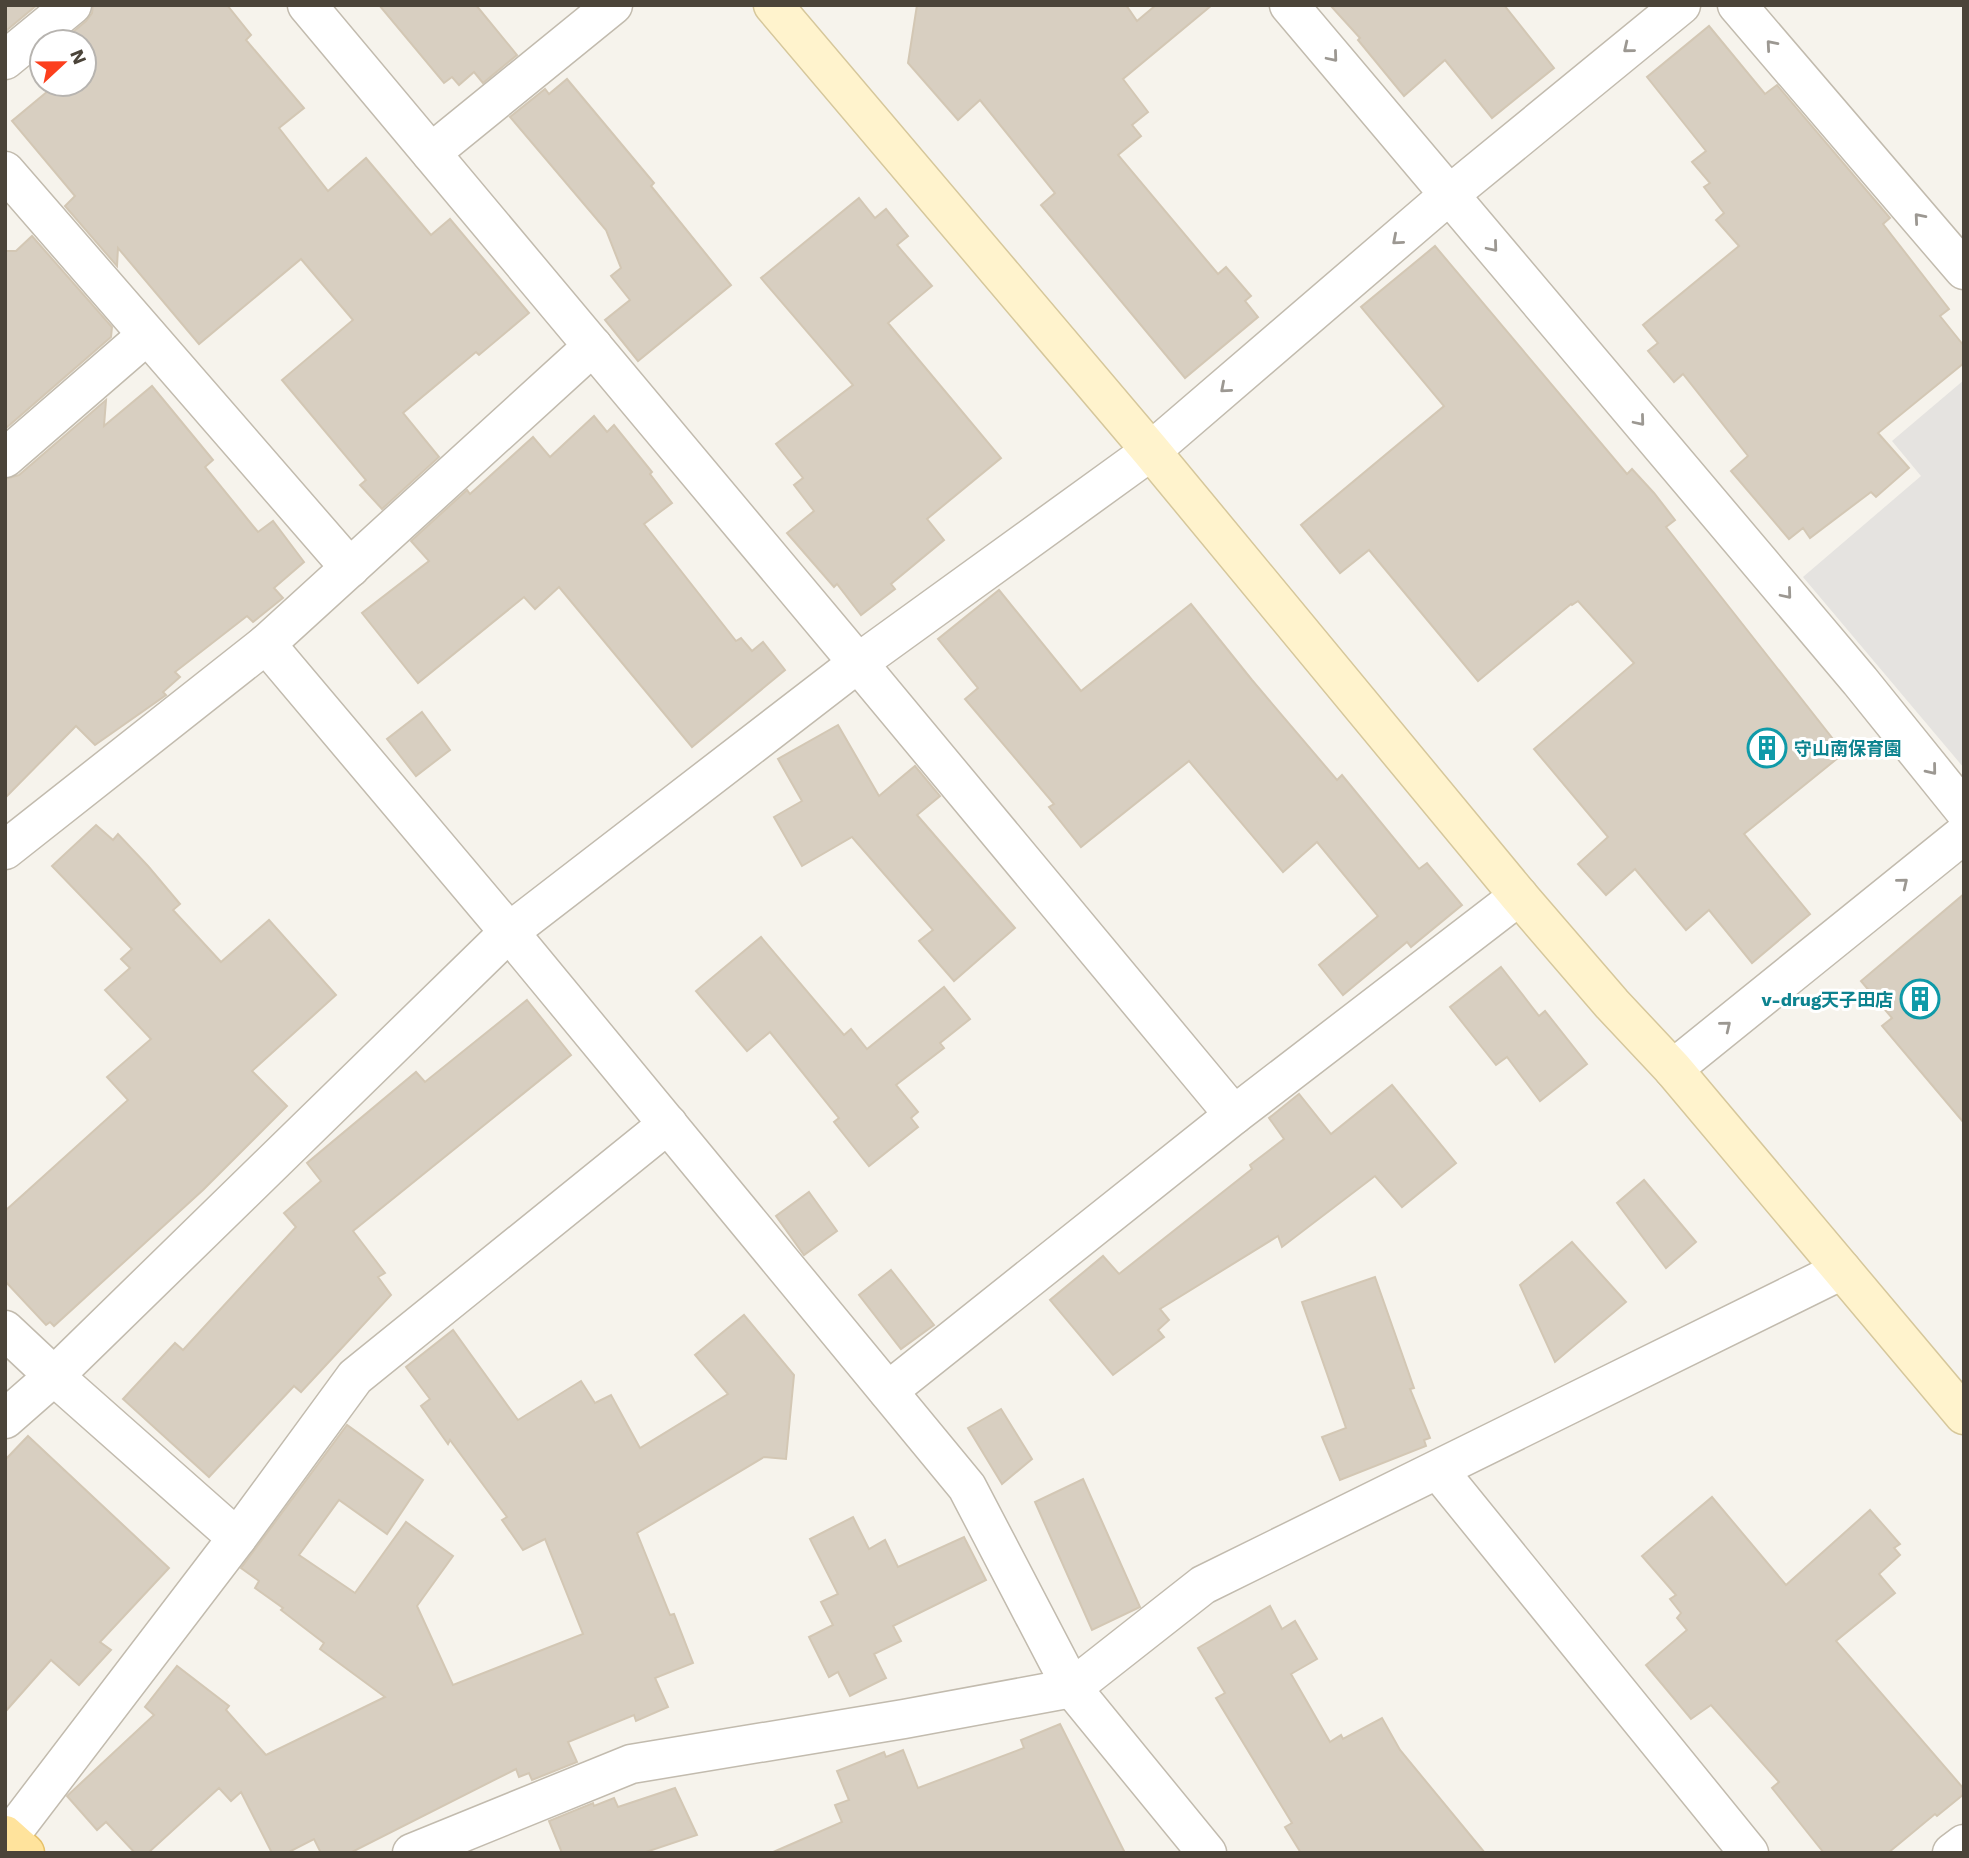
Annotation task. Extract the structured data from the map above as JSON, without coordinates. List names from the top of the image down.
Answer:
{
  "places": {
    "building": ["守山南保育園", "v-drug天子田店"]
  },
  "north": "right"
}
